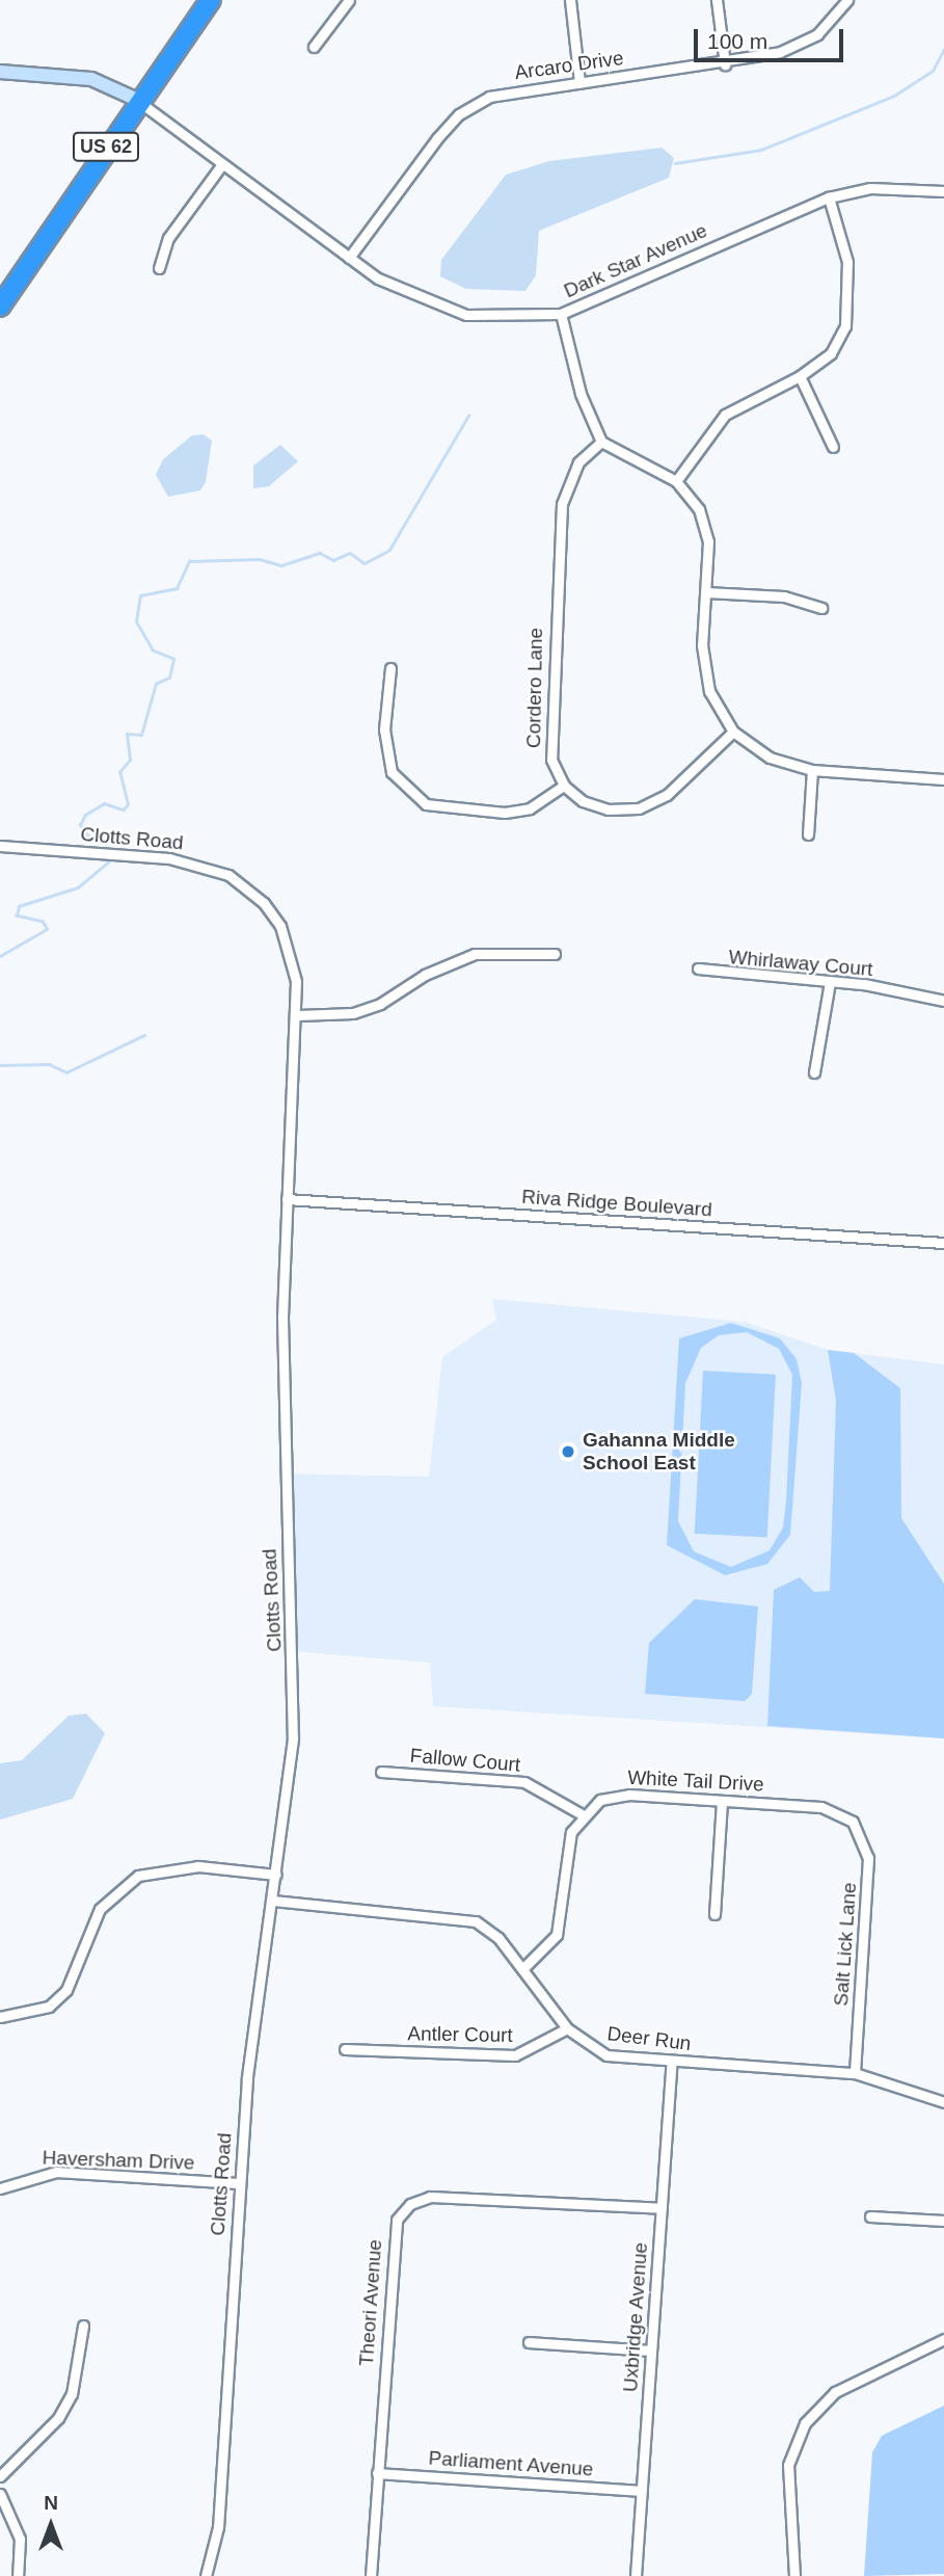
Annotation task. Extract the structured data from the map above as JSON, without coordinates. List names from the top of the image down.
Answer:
{
  "streets": {
    "highway": ["US 62"],
    "street": [
      "Arcaro Drive",
      "Dark Star Avenue",
      "Cordero Lane",
      "Clotts Road",
      "Whirlaway Court",
      "Riva Ridge Boulevard",
      "Fallow Court",
      "White Tail Drive",
      "Salt Lick Lane",
      "Antler Court",
      "Deer Run",
      "Haversham Drive",
      "Theori Avenue",
      "Uxbridge Avenue",
      "Parliament Avenue"
    ]
  },
  "crossings": [
    ["Arcaro Drive", "Dark Star Avenue"],
    ["US 62", "Dark Star Avenue"],
    ["Clotts Road", "Riva Ridge Boulevard"],
    ["Clotts Road", "Deer Run"],
    ["Clotts Road", "Haversham Drive"],
    ["Fallow Court", "White Tail Drive"],
    ["White Tail Drive", "Salt Lick Lane"],
    ["Salt Lick Lane", "Deer Run"],
    ["Antler Court", "Deer Run"],
    ["Deer Run", "Uxbridge Avenue"],
    ["Theori Avenue", "Uxbridge Avenue"],
    ["Theori Avenue", "Parliament Avenue"],
    ["Uxbridge Avenue", "Parliament Avenue"]
  ],
  "places": ["Gahanna Middle School East"],
  "scale_bar": "100 m",
  "north": "top"
}
